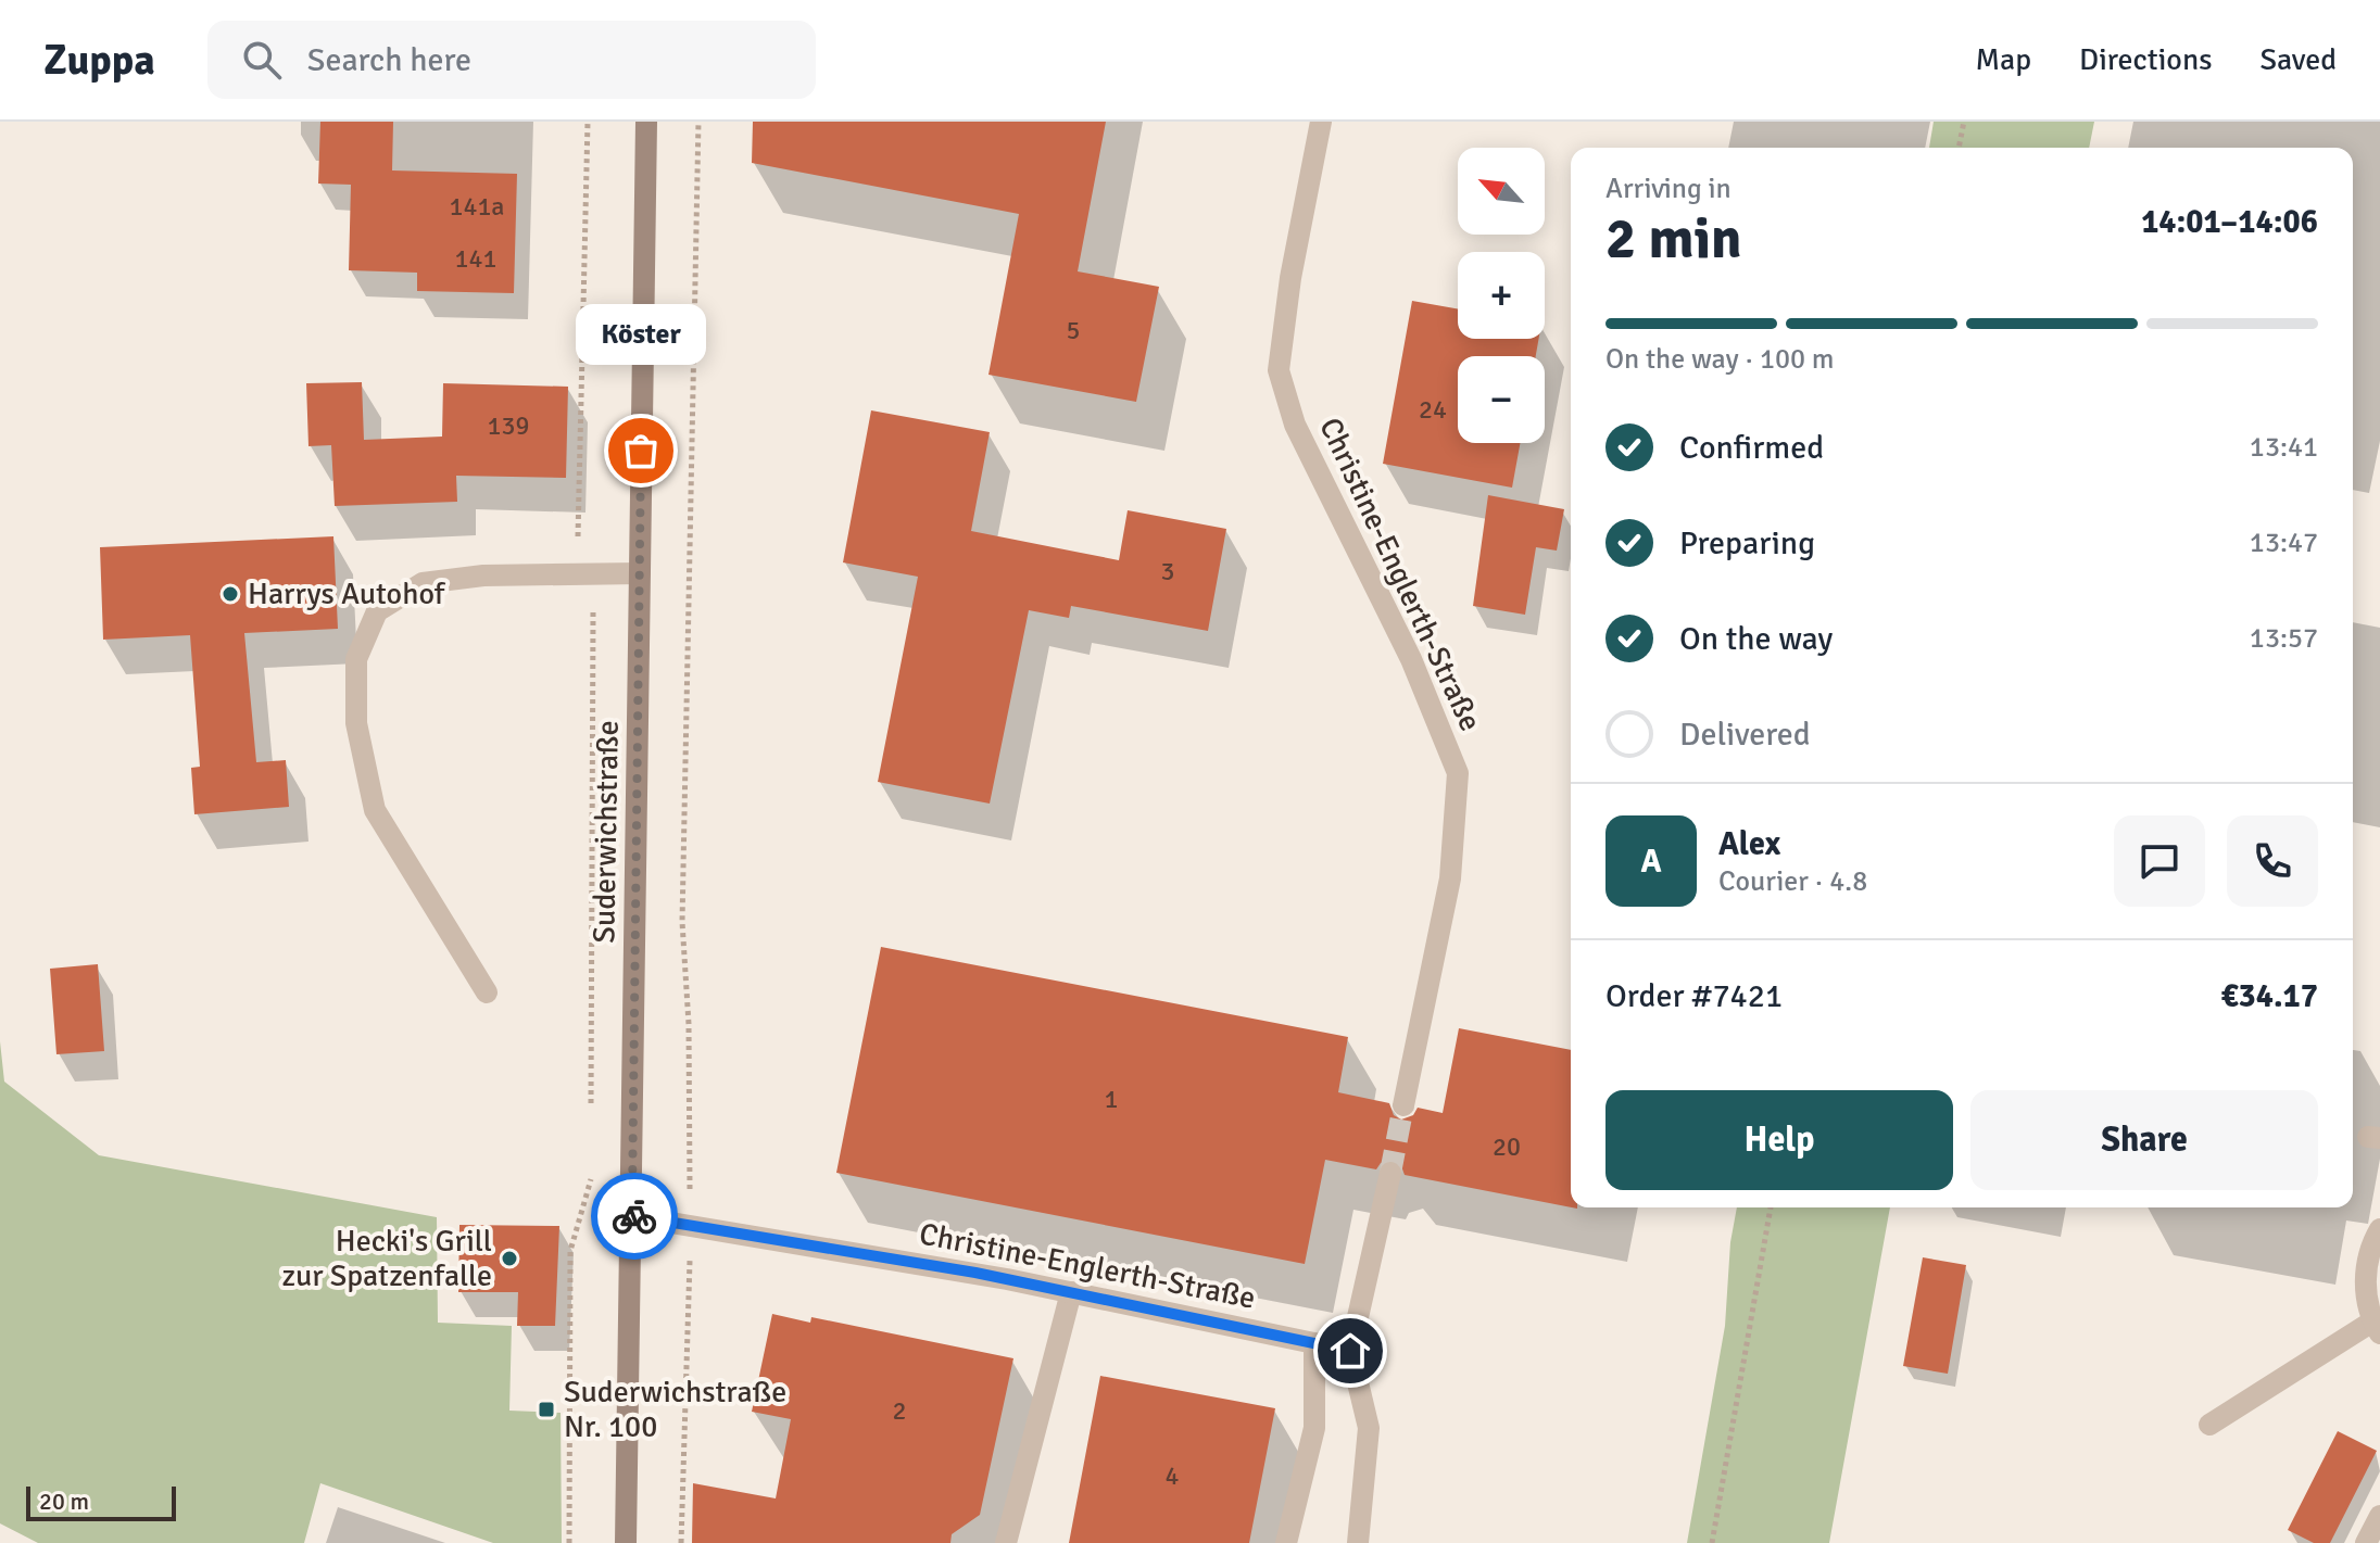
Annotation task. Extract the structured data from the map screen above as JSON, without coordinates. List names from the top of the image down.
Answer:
{
  "streets": {
    "main road": ["Suderwichstraße"],
    "street": ["Christine-Englerth-Straße"]
  },
  "crossings": [
    ["Christine-Englerth-Straße", "Suderwichstraße"]
  ],
  "places": {
    "other": ["Köster", "Harrys Autohof", "Hecki's Grill zur Spatzenfalle"],
    "transit": ["Suderwichstraße Nr. 100"]
  },
  "house_numbers": [
    "141a",
    "141",
    "5",
    "24",
    "139",
    "3",
    "1",
    "20",
    "2",
    "4"
  ],
  "scale_bar": "20 m",
  "north": "top left",
  "page": {
    "header": "Zuppa",
    "search": "Search here",
    "nav": ["Map", "Directions", "Saved"],
    "map_buttons": ["+", "−"],
    "heading": ["2 min", "Arriving in", "14:01–14:06"],
    "panel": [
      "Alex",
      "Courier · 4.8",
      "Order #7421",
      "€34.17"
    ],
    "bar": "On the way · 100 m",
    "bubble": "Köster",
    "list": [
      ["Confirmed", "13:41"],
      ["Preparing", "13:47"],
      ["On the way", "13:57"],
      "Delivered"
    ],
    "round": "A",
    "buttons": ["Help", "Share"],
    "scale": "20 m"
  }
}
